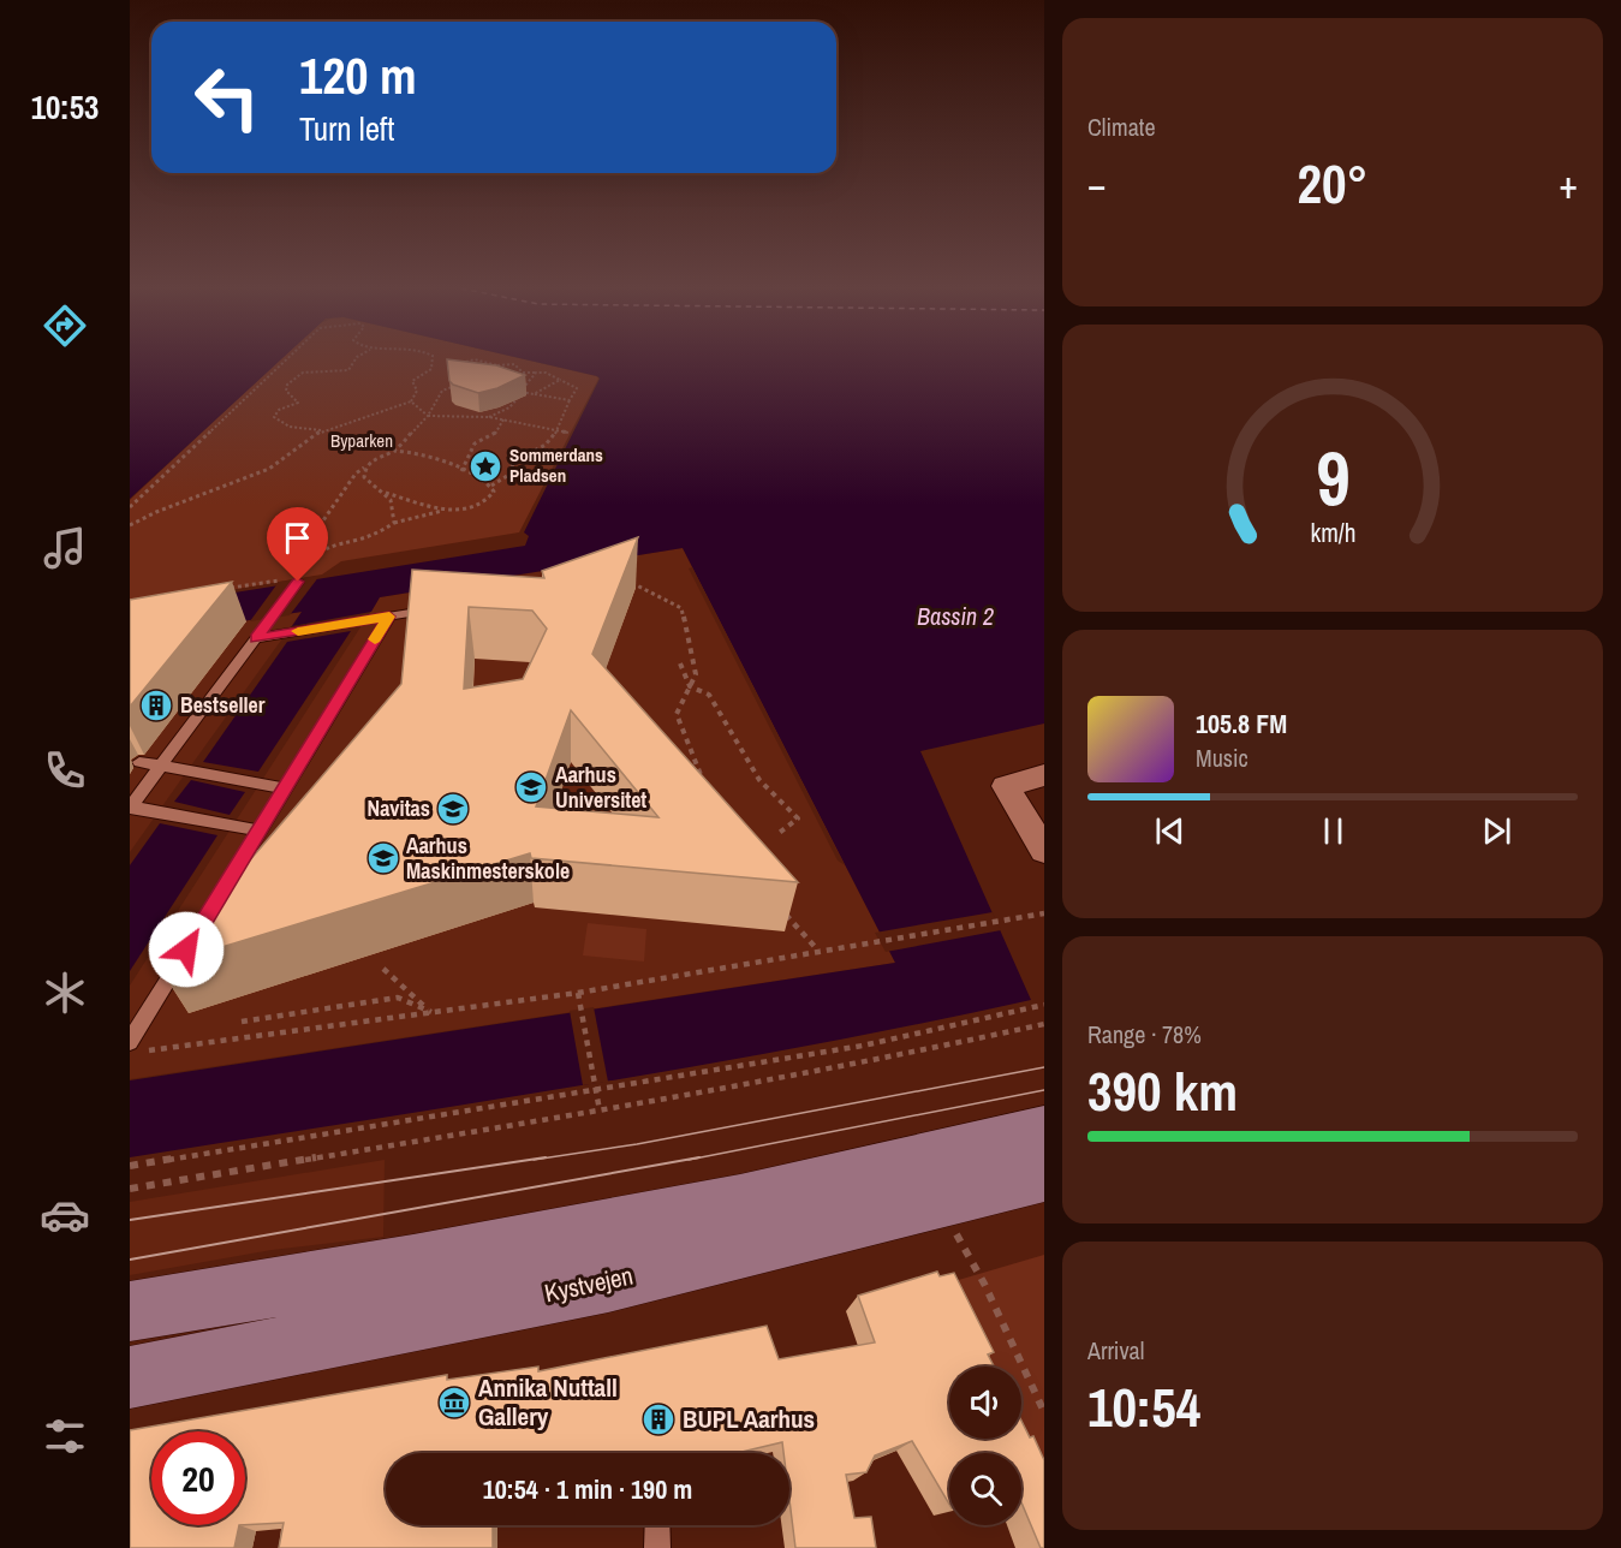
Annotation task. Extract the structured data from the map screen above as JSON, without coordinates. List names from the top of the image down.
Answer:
{
  "streets": {
    "street": ["Kystvejen"]
  },
  "water": ["Bassin 2"],
  "parks": ["Byparken"],
  "places": {
    "place": ["Sommerdans Pladsen"],
    "building": ["Bestseller", "BUPL Aarhus"],
    "school or university": ["Aarhus Universitet", "Navitas", "Aarhus Maskinmesterskole"],
    "museum": ["Annika Nuttall Gallery"]
  },
  "page": {
    "tabs": "10:53",
    "tile": [
      "Climate",
      ["Range · 78%", "390 km"],
      ["Arrival", "10:54"]
    ],
    "turn": ["120 m", "Turn left"],
    "heat": ["−", "20°", "+"],
    "song": ["105.8 FM", "Music"],
    "limit": "20",
    "trip": "10:54 · 1 min · 190 m",
    "gauge": ["9", "km/h"]
  }
}
